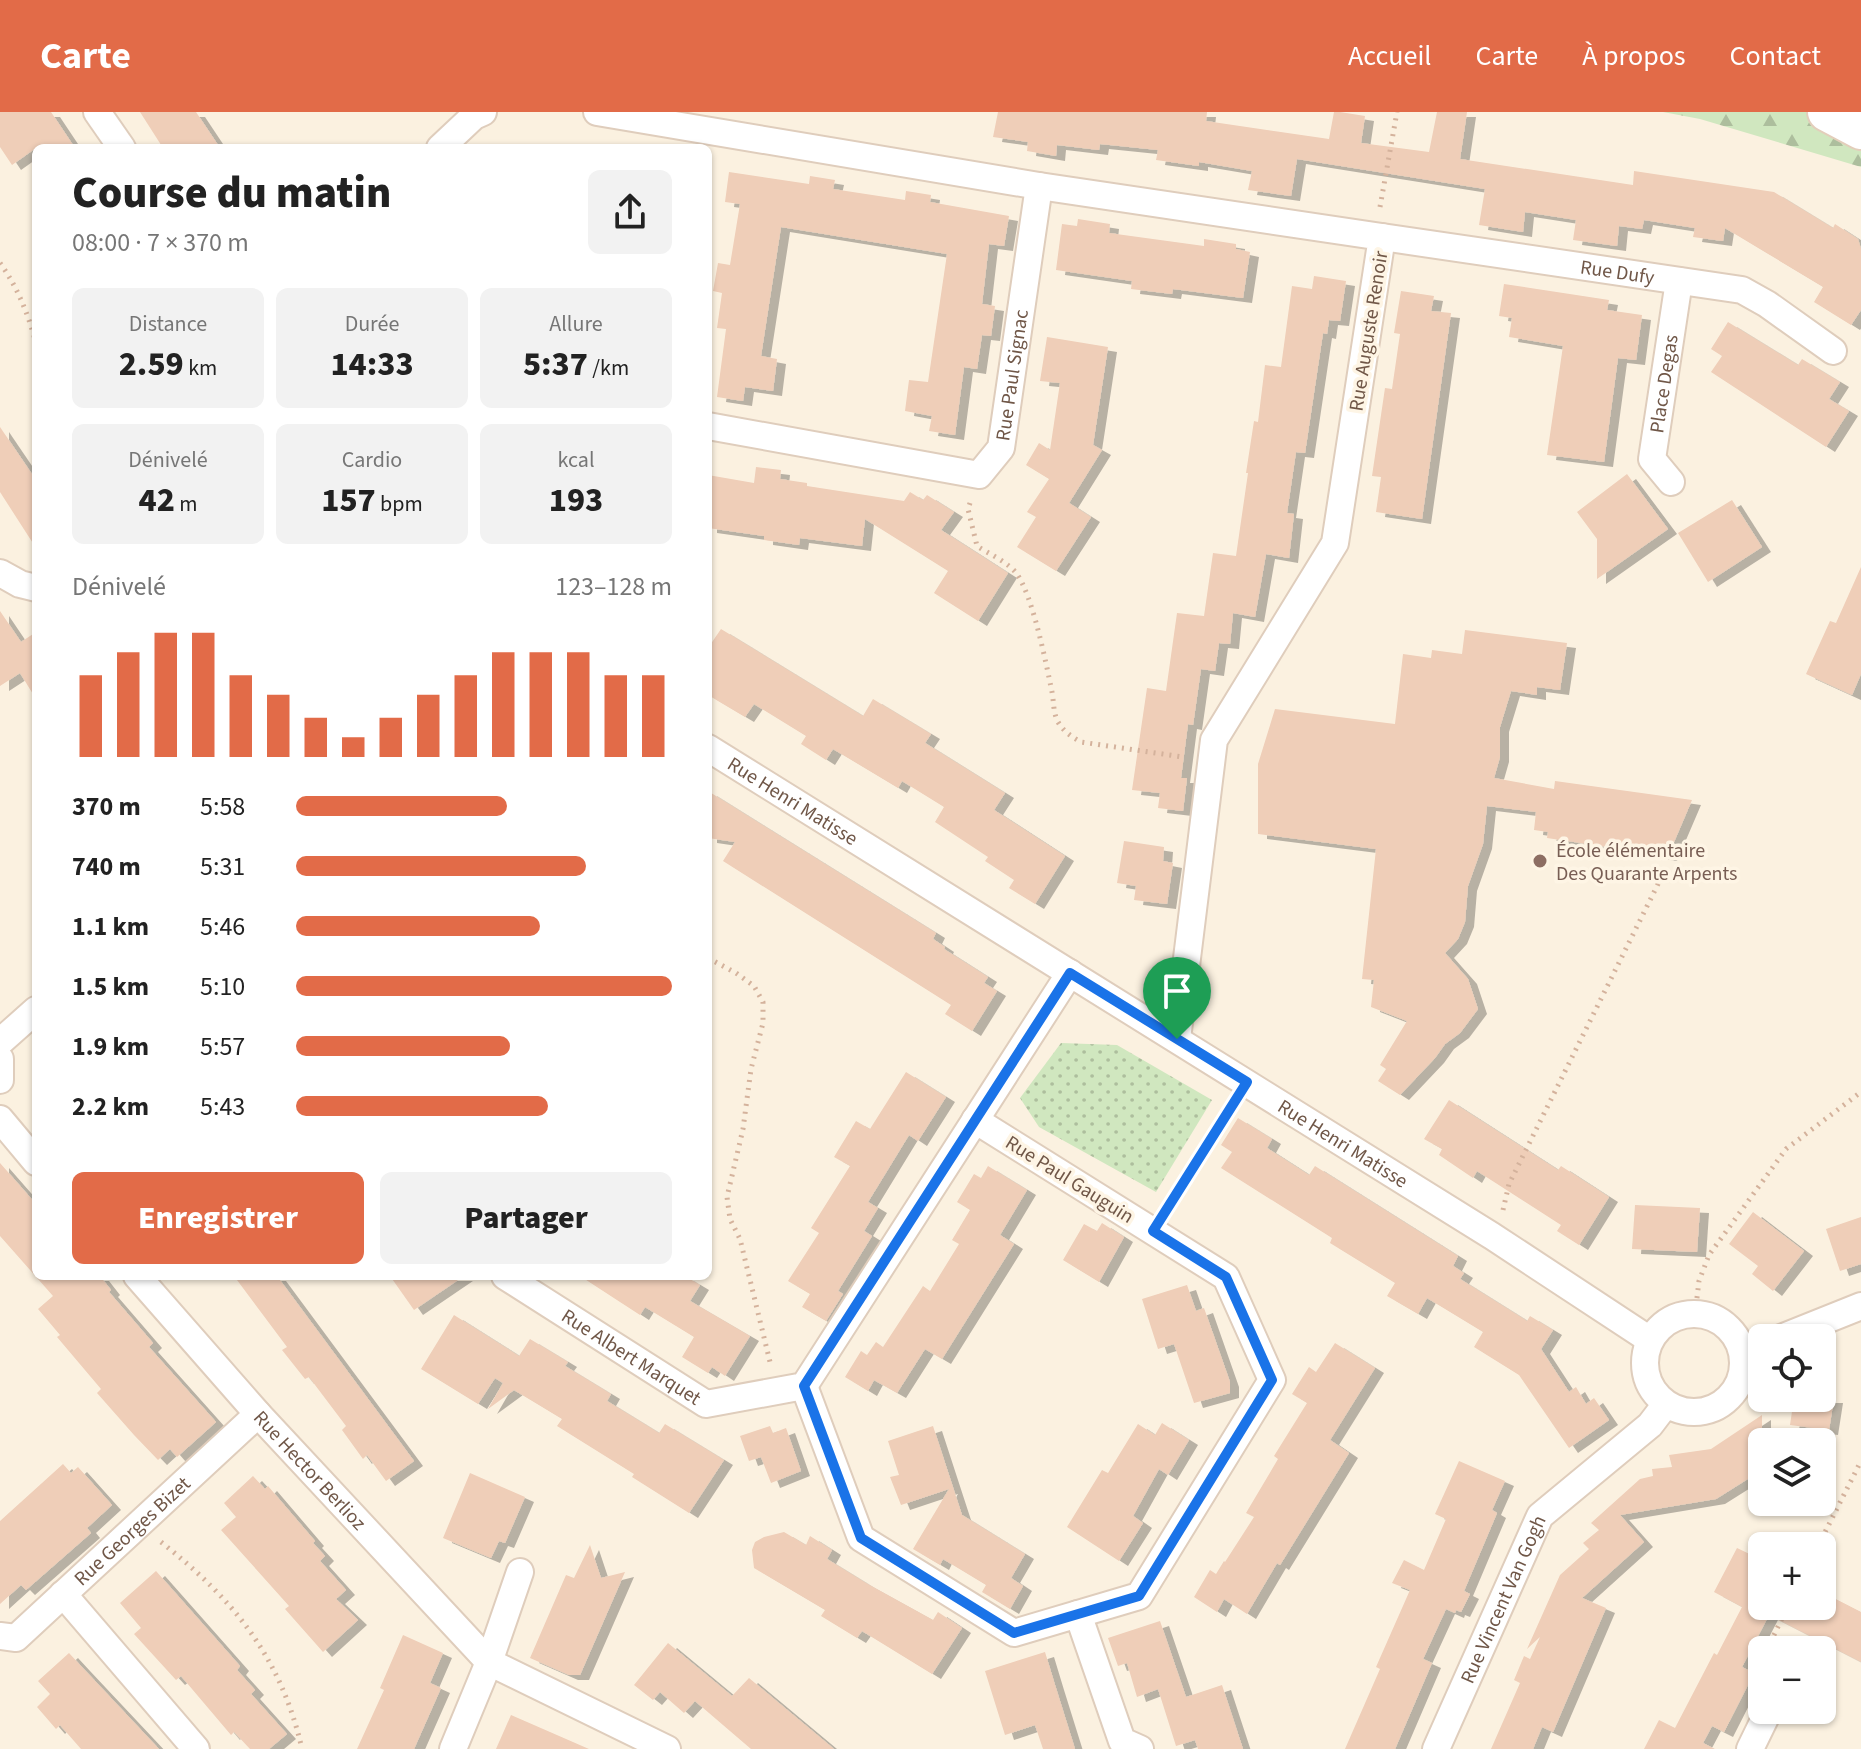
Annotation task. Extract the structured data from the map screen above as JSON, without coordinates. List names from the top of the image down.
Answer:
{
  "streets": {
    "street": [
      "Rue Dufy",
      "Rue Auguste Renoir",
      "Rue Paul Signac",
      "Place Degas",
      "Rue Henri Matisse",
      "Rue Paul Gauguin",
      "Rue Albert Marquet",
      "Rue Hector Berlioz",
      "Rue Georges Bizet",
      "Rue Vincent Van Gogh"
    ]
  },
  "crossings": [
    ["Rue Dufy", "Rue Auguste Renoir"],
    ["Rue Dufy", "Place Degas"],
    ["Rue Auguste Renoir", "Rue Paul Signac"],
    ["Rue Auguste Renoir", "Rue Henri Matisse"],
    ["Rue Paul Gauguin", "Rue Albert Marquet"],
    ["Rue Hector Berlioz", "Rue Georges Bizet"]
  ],
  "places": ["École élémentaire Des Quarante Arpents"],
  "page": {
    "header": "Carte",
    "nav": [
      "Accueil",
      "Carte",
      "À propos",
      "Contact"
    ],
    "heading": ["Course du matin", "08:00 · 7 × 370 m"],
    "stats": [
      ["Distance", "2.59 km"],
      ["Durée", "14:33"],
      ["Allure", "5:37 /km"],
      ["Dénivelé", "42 m"],
      ["Cardio", "157 bpm"],
      ["kcal", "193"]
    ],
    "chart": ["Dénivelé", "123–128 m"],
    "list": [
      {
        "name": "370 m",
        "note": "5:58"
      },
      {
        "name": "740 m",
        "note": "5:31"
      },
      {
        "name": "1.1 km",
        "note": "5:46"
      },
      {
        "name": "1.5 km",
        "note": "5:10"
      },
      {
        "name": "1.9 km",
        "note": "5:57"
      },
      {
        "name": "2.2 km",
        "note": "5:43"
      }
    ],
    "buttons": ["Enregistrer", "Partager"],
    "map_buttons": ["+", "−"]
  }
}
